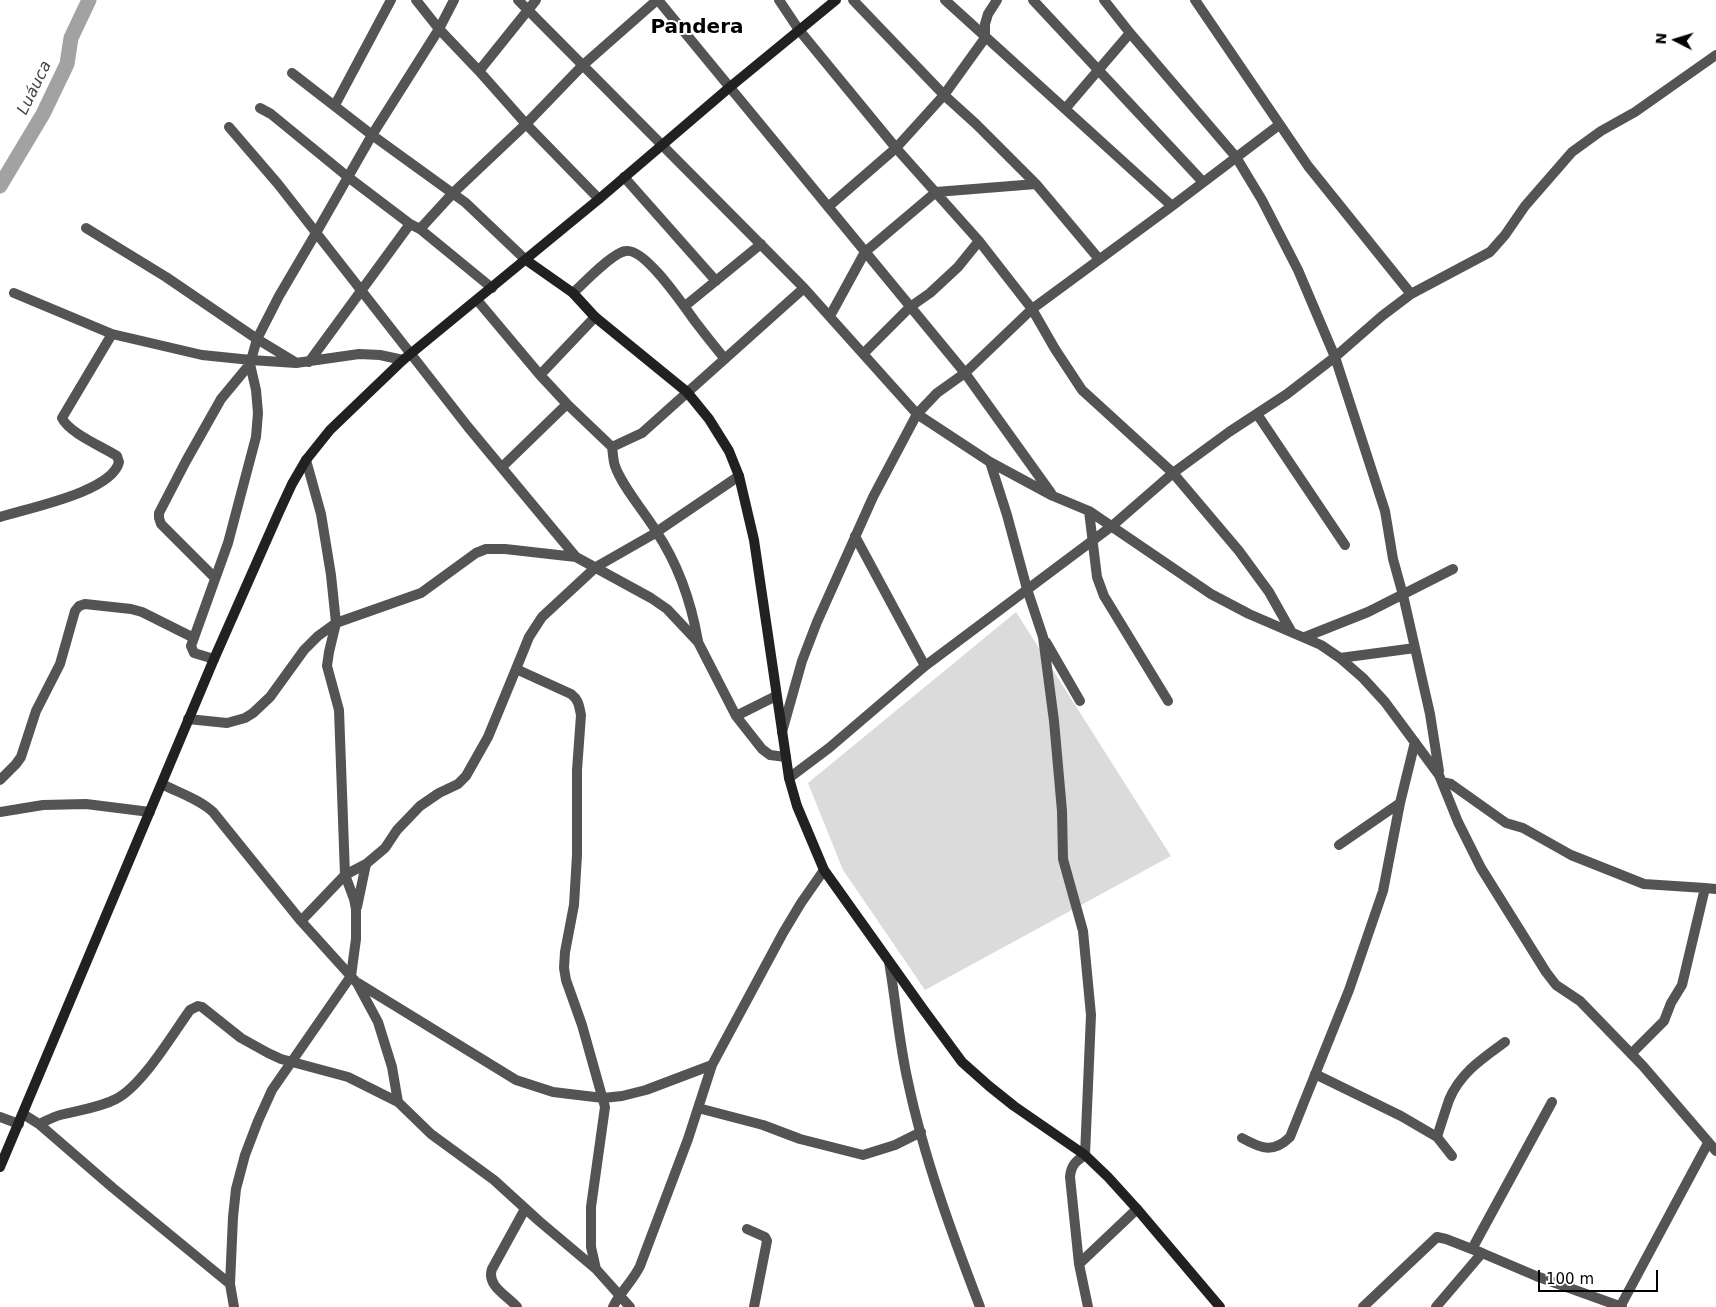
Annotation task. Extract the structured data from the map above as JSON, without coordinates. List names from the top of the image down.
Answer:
{
  "districts": ["Pandera"],
  "water": ["Luáuca"],
  "scale_bar": "100 m",
  "north": "left"
}
